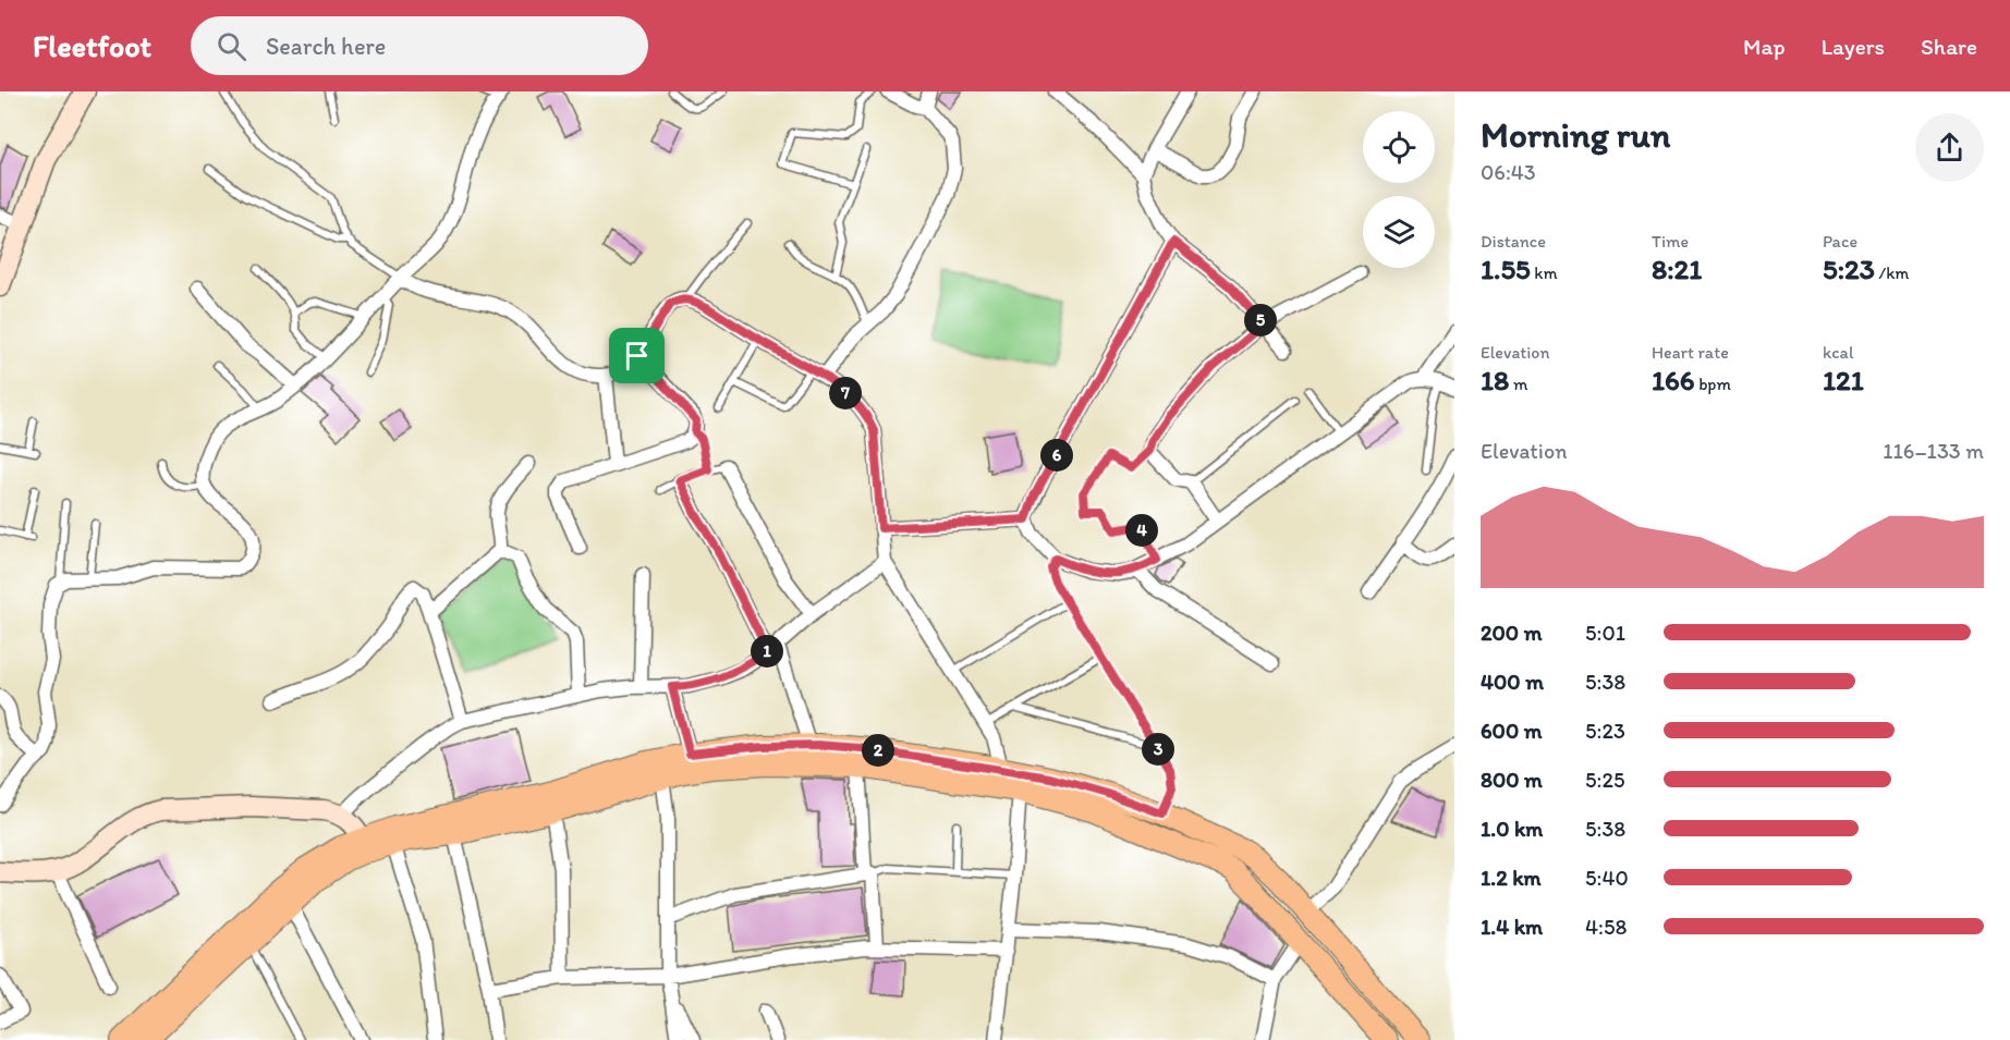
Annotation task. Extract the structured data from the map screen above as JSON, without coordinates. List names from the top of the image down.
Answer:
{
  "page": {
    "header": "Fleetfoot",
    "search": "Search here",
    "nav": ["Map", "Layers", "Share"],
    "heading": ["Morning run", "06:43"],
    "stats": [
      ["Distance", "1.55 km"],
      ["Time", "8:21"],
      ["Pace", "5:23 /km"],
      ["Elevation", "18 m"],
      ["Heart rate", "166 bpm"],
      ["kcal", "121"]
    ],
    "pins": [
      "5",
      "7",
      "6",
      "4",
      "1",
      "3",
      "2"
    ],
    "chart": ["Elevation", "116–133 m"],
    "list": [
      {
        "name": "200 m",
        "note": "5:01"
      },
      {
        "name": "400 m",
        "note": "5:38"
      },
      {
        "name": "600 m",
        "note": "5:23"
      },
      {
        "name": "800 m",
        "note": "5:25"
      },
      {
        "name": "1.0 km",
        "note": "5:38"
      },
      {
        "name": "1.2 km",
        "note": "5:40"
      },
      {
        "name": "1.4 km",
        "note": "4:58"
      }
    ]
  }
}
